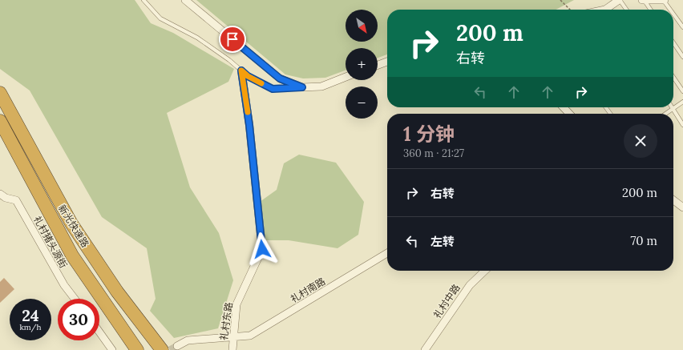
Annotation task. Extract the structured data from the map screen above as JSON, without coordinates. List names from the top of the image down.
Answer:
{
  "streets": {
    "highway": ["新光快速路"],
    "street": [
      "礼村猪头源街",
      "礼村南路",
      "礼村中路",
      "礼村东路"
    ]
  },
  "crossings": [
    ["礼村南路", "礼村东路"]
  ],
  "north": "bottom right",
  "page": {
    "map_buttons": ["+", "−"],
    "turn": ["200 m", "右转"],
    "heading": ["1 分钟", "360 m · 21:27"],
    "list": [
      {
        "name": "右转",
        "value": "200 m"
      },
      {
        "name": "左转",
        "value": "70 m"
      }
    ],
    "speed": "24 km/h",
    "limit": "30"
  }
}
